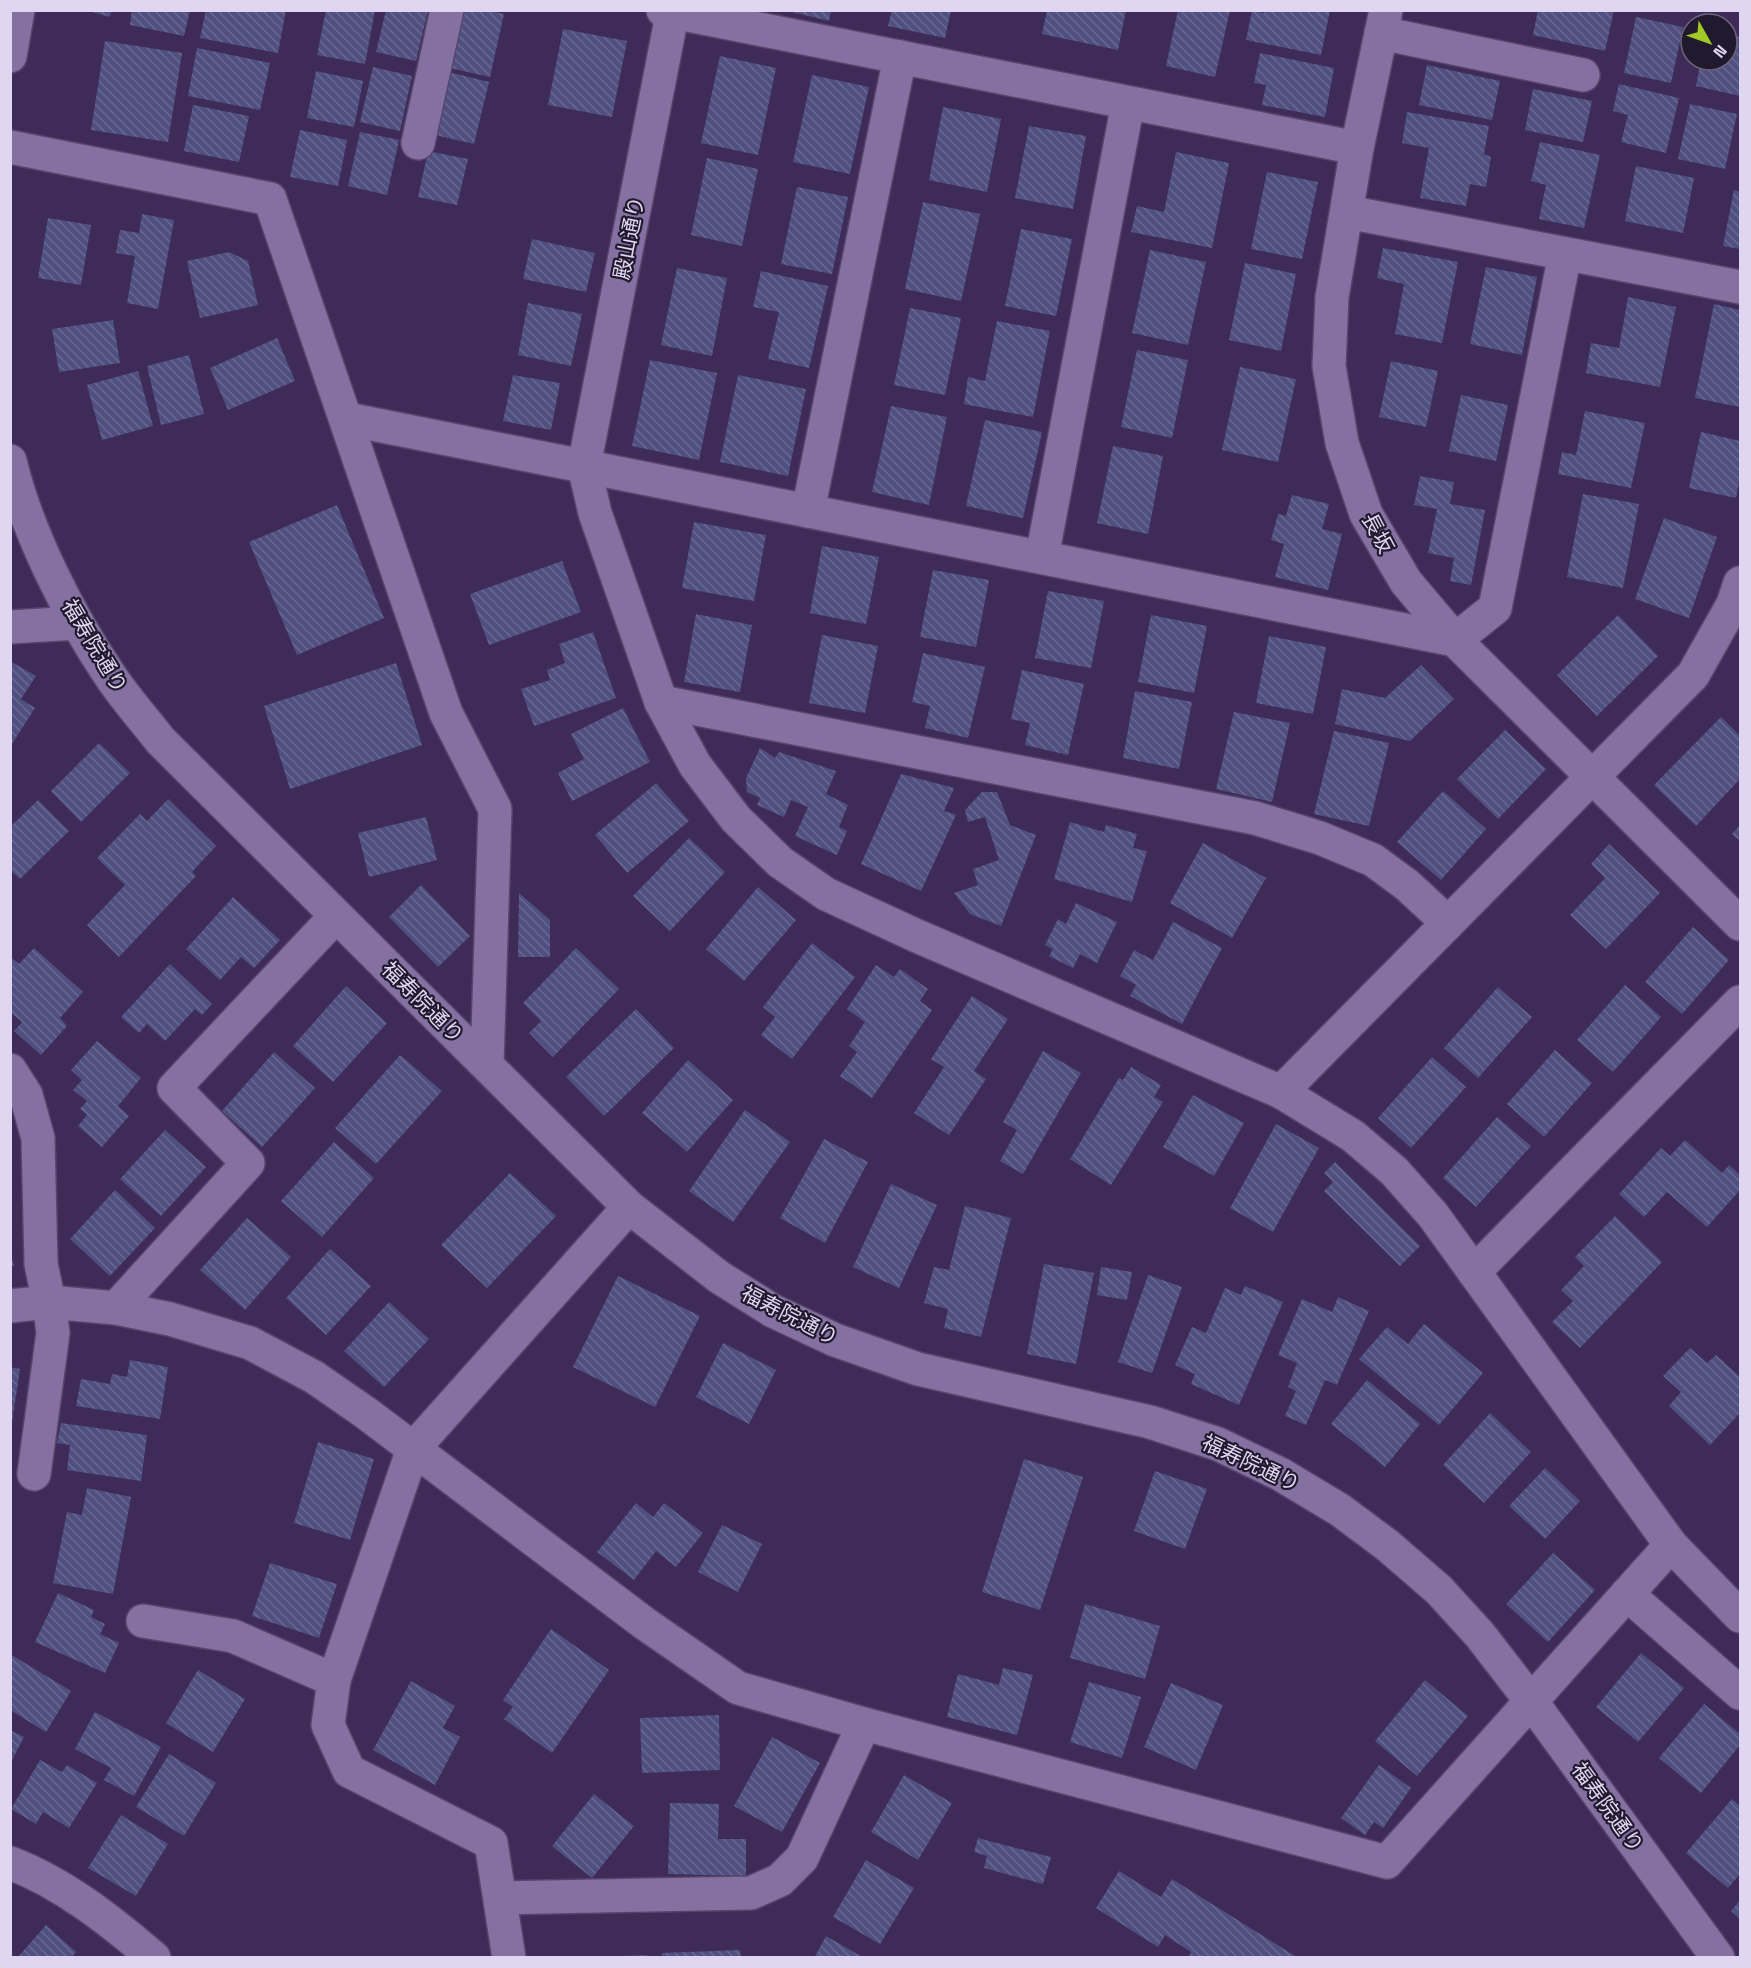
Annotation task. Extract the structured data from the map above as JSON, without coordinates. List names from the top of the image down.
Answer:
{
  "streets": {
    "street": ["殿山通り", "長坂", "福寿院通り"]
  },
  "north": "bottom right"
}
